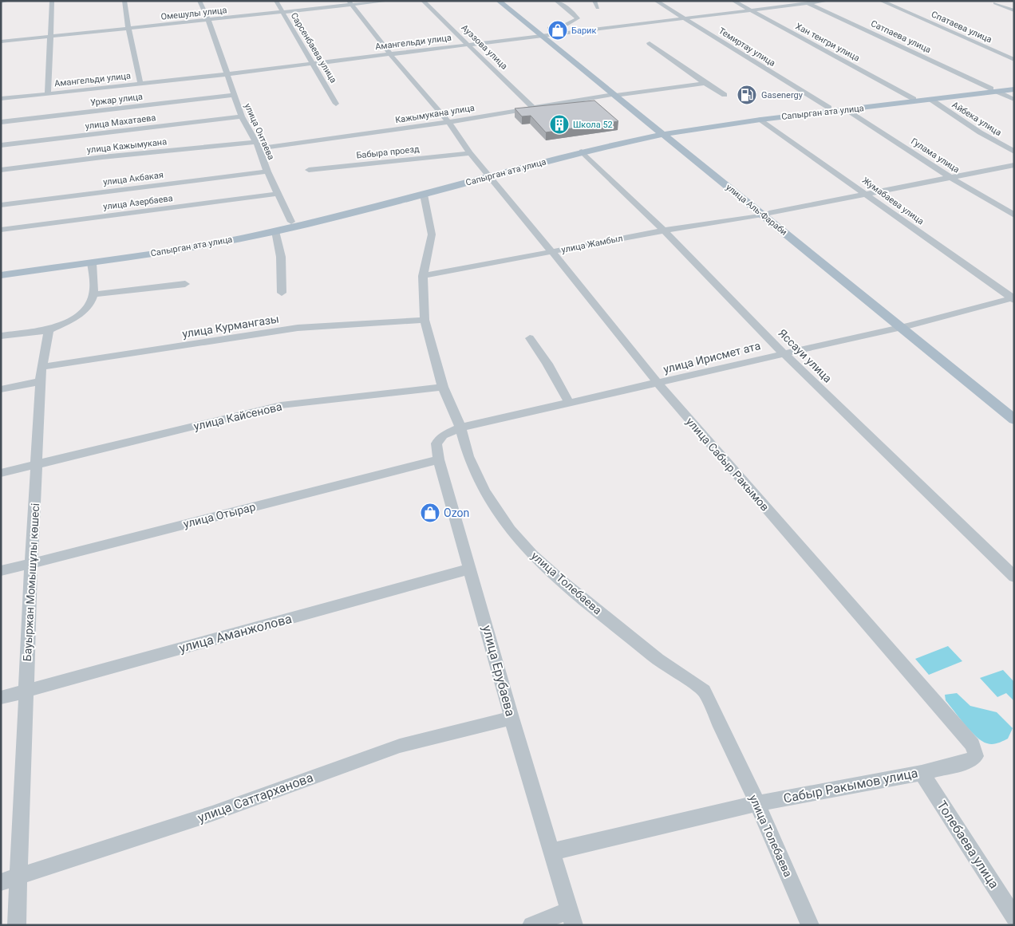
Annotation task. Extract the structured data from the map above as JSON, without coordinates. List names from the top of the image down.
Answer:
{
  "streets": {
    "main road": ["Сапырган ата улица", "улица Аль-Фараби"],
    "street": [
      "Омешулы улица",
      "Спатаева улица",
      "Сатпаева улица",
      "Амангельди улица",
      "Хан тенгри улица",
      "Ауэзова улица",
      "Темиртау улица",
      "Сарсенбаева улица",
      "Уржар улица",
      "Кажымукана улица",
      "Айбека улица",
      "улица Махатаева",
      "улица Онтаева",
      "улица Кажымукана",
      "Бабыра проезд",
      "Гулама улица",
      "улица Акбакая",
      "Жумабаева улица",
      "улица Азербаева",
      "улица Жамбыл",
      "улица Курмангазы",
      "Яссауи улица",
      "улица Ирисмет ата",
      "улица Кайсенова",
      "улица Сабыр Ракымов",
      "улица Отырар",
      "Бауыржан Момышұлы көшесі",
      "улица Толебаева",
      "улица Аманжолова",
      "улица Ерубаева",
      "Сабыр Ракымов улица",
      "улица Саттарханова",
      "Толебаева улица"
    ]
  },
  "crossings": [
    ["Омешулы улица", "Сарсенбаева улица"],
    ["Омешулы улица", "улица Онтаева"],
    ["Омешулы улица", "улица Сабыр Ракымов"],
    ["Сатпаева улица", "Амангельди улица"],
    ["Сатпаева улица", "Сапырган ата улица"],
    ["Амангельди улица", "Хан тенгри улица"],
    ["Амангельди улица", "Ауэзова улица"],
    ["Амангельди улица", "Темиртау улица"],
    ["Амангельди улица", "Сарсенбаева улица"],
    ["Амангельди улица", "улица Онтаева"],
    ["Амангельди улица", "улица Аль-Фараби"],
    ["Амангельди улица", "улица Сабыр Ракымов"],
    ["Хан тенгри улица", "Сапырган ата улица"],
    ["Ауэзова улица", "Кажымукана улица"],
    ["Темиртау улица", "Сапырган ата улица"],
    ["Уржар улица", "улица Онтаева"],
    ["Сапырган ата улица", "Айбека улица"],
    ["Сапырган ата улица", "улица Онтаева"],
    ["Сапырган ата улица", "Гулама улица"],
    ["Сапырган ата улица", "Жумабаева улица"],
    ["Сапырган ата улица", "улица Аль-Фараби"],
    ["Сапырган ата улица", "Яссауи улица"],
    ["Сапырган ата улица", "улица Сабыр Ракымов"],
    ["Сапырган ата улица", "улица Толебаева"],
    ["Кажымукана улица", "улица Онтаева"],
    ["Кажымукана улица", "улица Кажымукана"],
    ["Кажымукана улица", "улица Аль-Фараби"],
    ["Кажымукана улица", "улица Сабыр Ракымов"],
    ["улица Махатаева", "улица Онтаева"],
    ["улица Онтаева", "улица Кажымукана"],
    ["улица Онтаева", "улица Акбакая"],
    ["улица Онтаева", "улица Азербаева"],
    ["Бабыра проезд", "улица Сабыр Ракымов"],
    ["Гулама улица", "улица Жамбыл"],
    ["Жумабаева улица", "улица Жамбыл"],
    ["Жумабаева улица", "улица Ирисмет ата"],
    ["улица Аль-Фараби", "улица Жамбыл"],
    ["улица Аль-Фараби", "улица Ирисмет ата"],
    ["улица Жамбыл", "Яссауи улица"],
    ["улица Жамбыл", "улица Сабыр Ракымов"],
    ["улица Жамбыл", "улица Толебаева"],
    ["улица Курмангазы", "Бауыржан Момышұлы көшесі"],
    ["улица Курмангазы", "улица Толебаева"],
    ["Яссауи улица", "улица Ирисмет ата"],
    ["улица Ирисмет ата", "улица Сабыр Ракымов"],
    ["улица Ирисмет ата", "улица Толебаева"],
    ["улица Ирисмет ата", "улица Ерубаева"],
    ["улица Кайсенова", "Бауыржан Момышұлы көшесі"],
    ["улица Кайсенова", "улица Толебаева"],
    ["улица Сабыр Ракымов", "Сабыр Ракымов улица"],
    ["улица Отырар", "Бауыржан Момышұлы көшесі"],
    ["улица Отырар", "улица Ерубаева"],
    ["Бауыржан Момышұлы көшесі", "улица Аманжолова"],
    ["Бауыржан Момышұлы көшесі", "улица Саттарханова"],
    ["улица Толебаева", "улица Ерубаева"],
    ["улица Толебаева", "Сабыр Ракымов улица"],
    ["улица Аманжолова", "улица Ерубаева"],
    ["улица Ерубаева", "Сабыр Ракымов улица"],
    ["улица Ерубаева", "улица Саттарханова"],
    ["Сабыр Ракымов улица", "Толебаева улица"]
  ],
  "places": {
    "shop": ["Барик", "Ozon"],
    "fuel station": ["Gasenergy"],
    "building": ["Школа 52"]
  }
}
